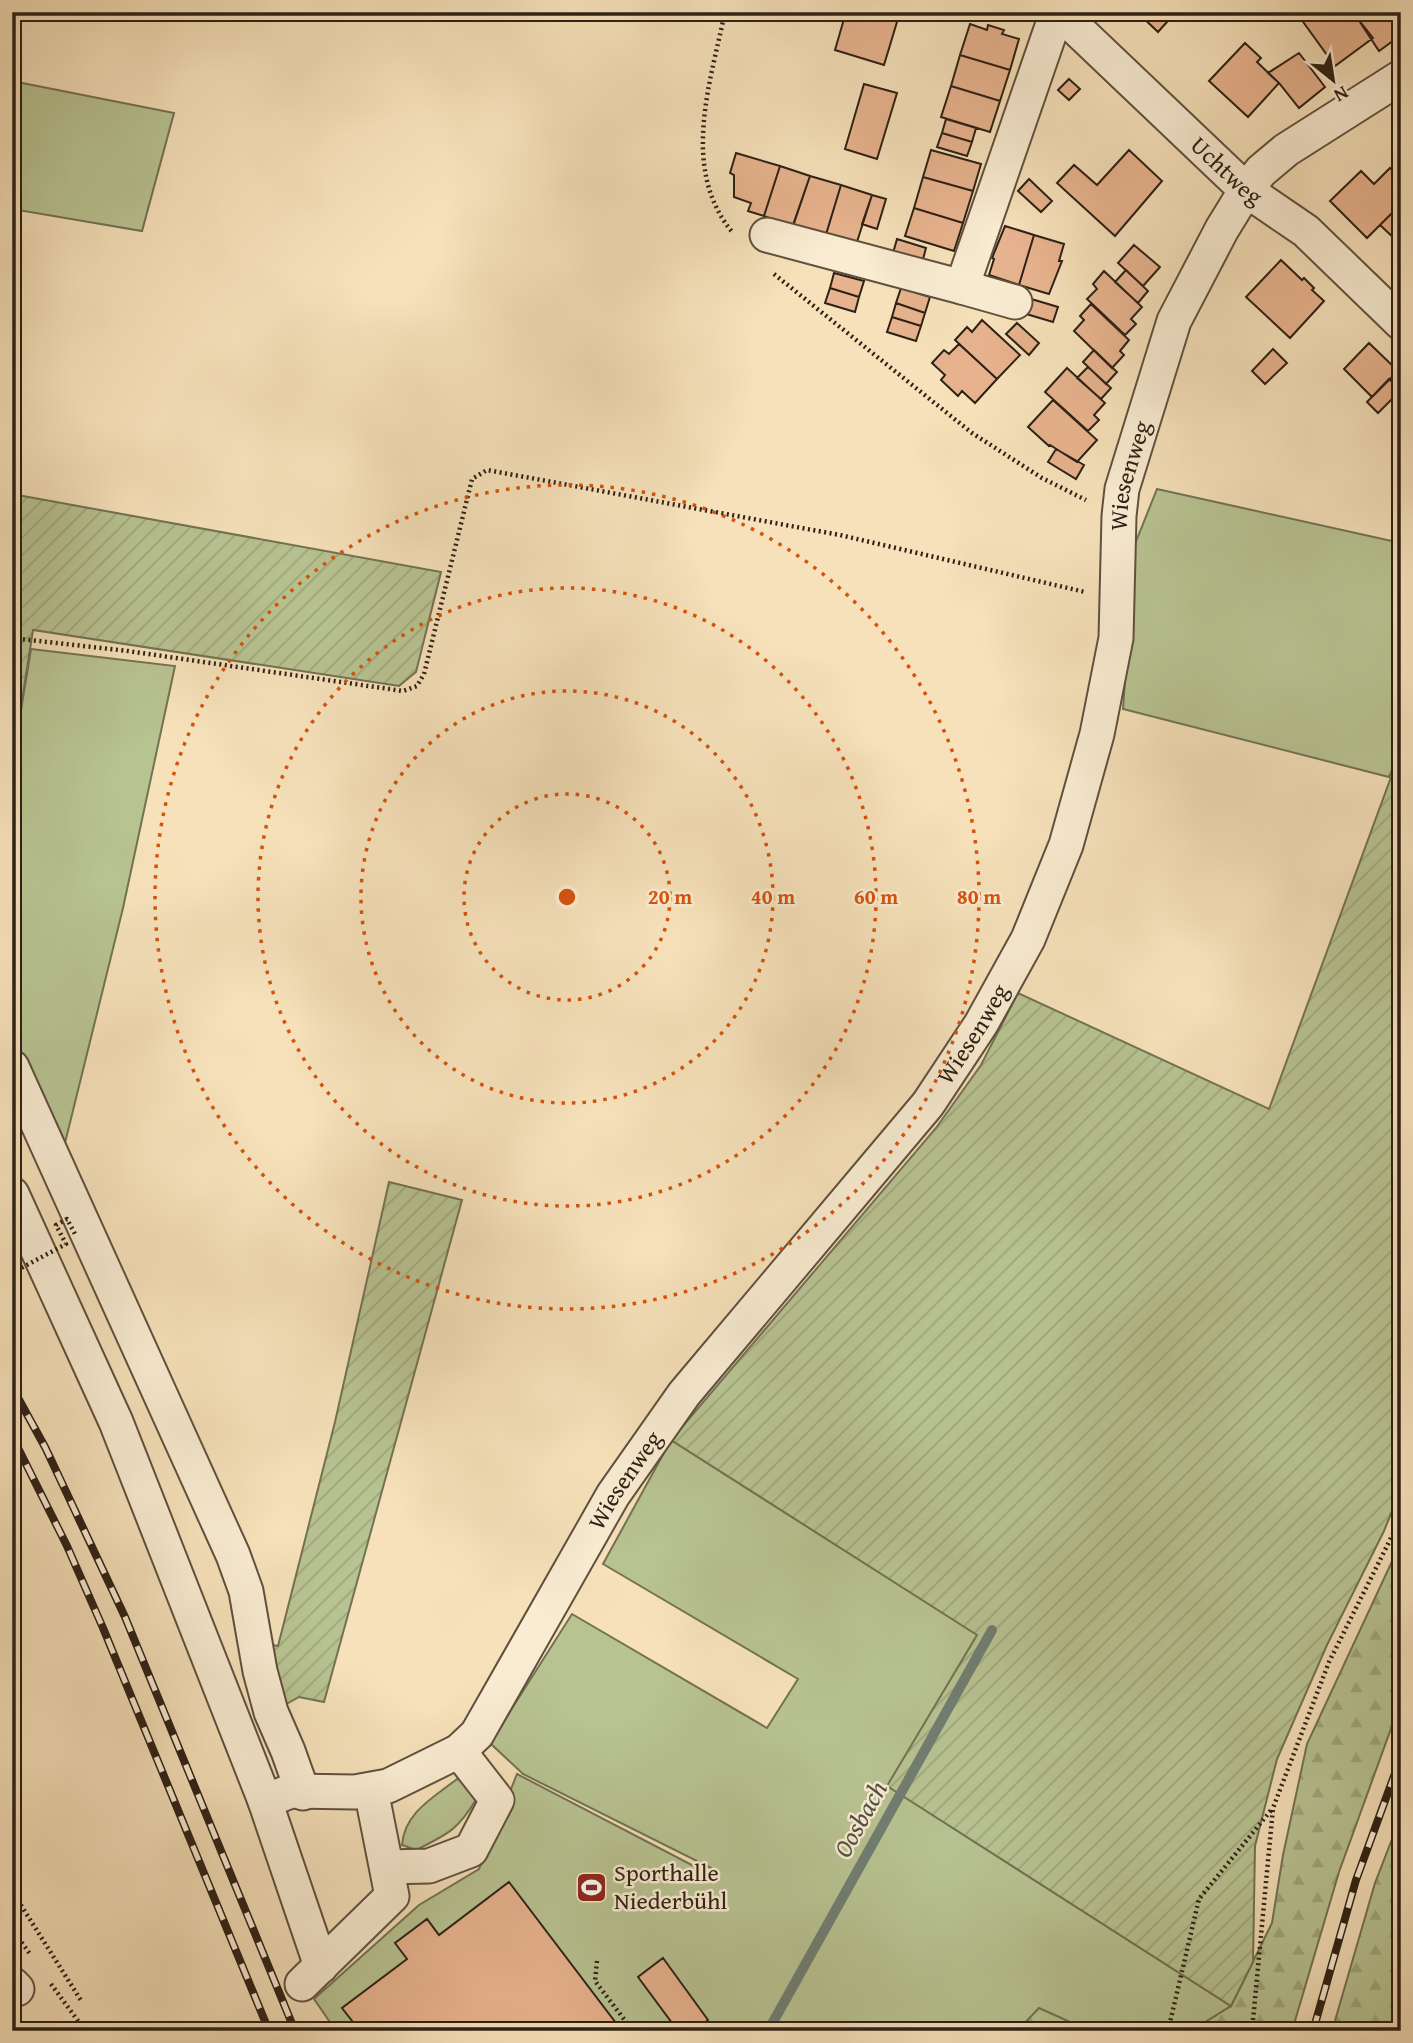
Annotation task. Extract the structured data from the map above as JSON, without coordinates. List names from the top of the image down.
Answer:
{
  "streets": {
    "street": ["Uchtweg", "Wiesenweg"]
  },
  "crossings": [
    ["Uchtweg", "Wiesenweg"]
  ],
  "water": ["Oosbach"],
  "places": {
    "sports": ["Sporthalle Niederbühl"]
  },
  "north": "bottom right",
  "rings": [
    "20 m",
    "40 m",
    "60 m",
    "80 m"
  ]
}
